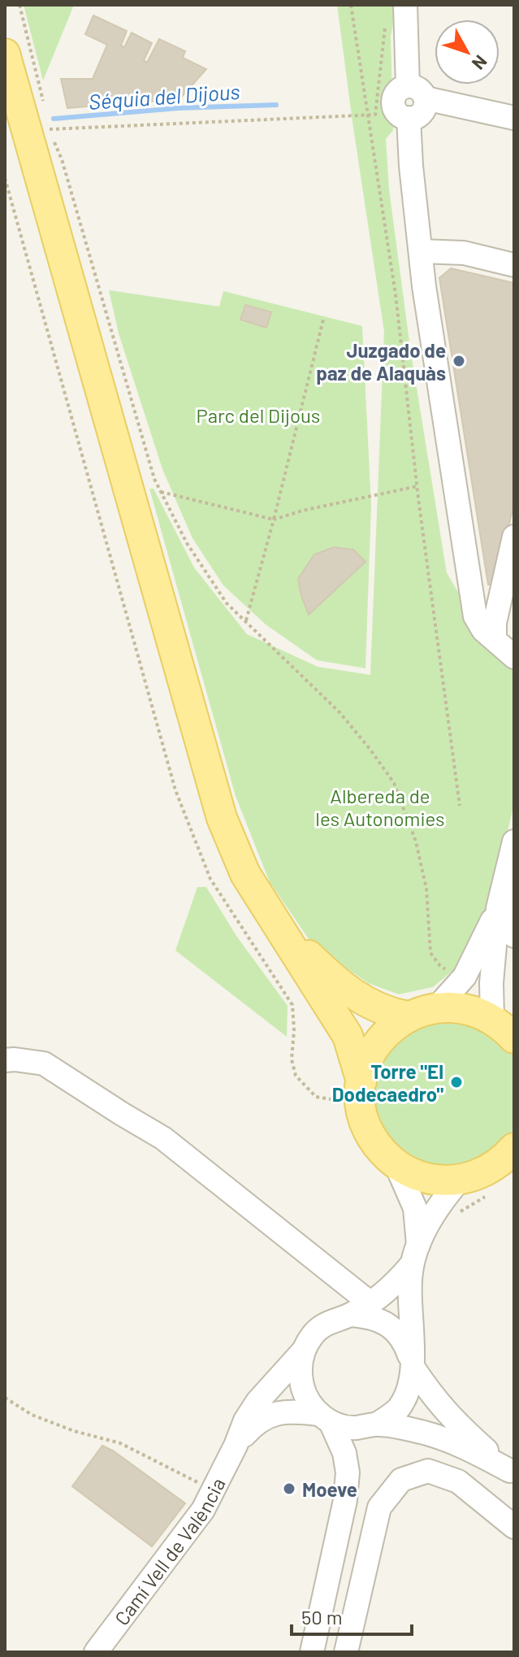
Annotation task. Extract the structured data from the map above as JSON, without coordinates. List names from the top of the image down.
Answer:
{
  "streets": {
    "street": ["Camí Vell de València"]
  },
  "water": ["Séquia del Dijous"],
  "parks": ["Parc del Dijous", "Albereda de les Autonomies"],
  "places": ["Juzgado de paz de Alaquàs", "Torre \"El Dodecaedro\"", "Moeve"],
  "scale_bar": "50 m",
  "north": "bottom right"
}
